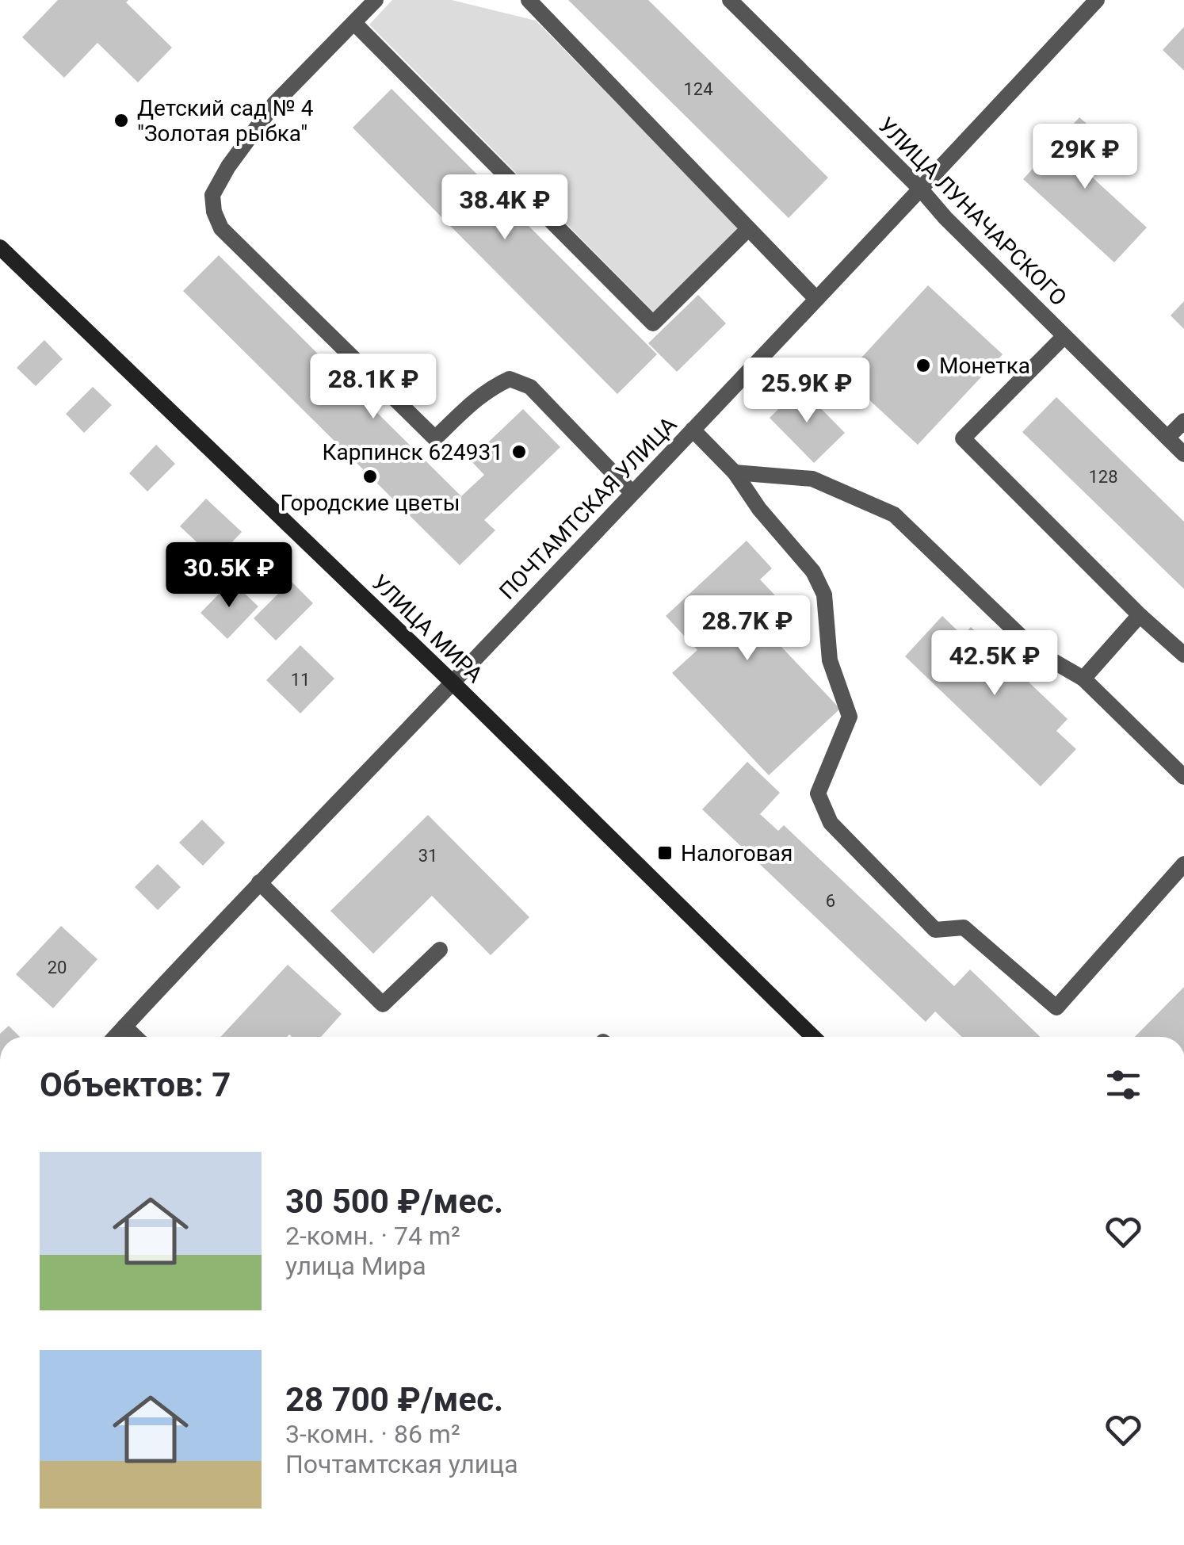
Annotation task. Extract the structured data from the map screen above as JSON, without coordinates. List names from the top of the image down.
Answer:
{
  "streets": {
    "main road": ["УЛИЦА МИРА"],
    "street": ["УЛИЦА ЛУНАЧАРСКОГО", "ПОЧТАМТСКАЯ УЛИЦА"]
  },
  "crossings": [
    ["УЛИЦА ЛУНАЧАРСКОГО", "ПОЧТАМТСКАЯ УЛИЦА"],
    ["ПОЧТАМТСКАЯ УЛИЦА", "УЛИЦА МИРА"]
  ],
  "places": {
    "other": [
      "Детский сад № 4 \"Золотая рыбка\"",
      "Монетка",
      "Карпинск 624931",
      "Городские цветы"
    ],
    "transit": ["Налоговая"]
  },
  "house_numbers": [
    "124",
    "128",
    "11",
    "31",
    "6",
    "20"
  ],
  "page": {
    "price": [
      "29K ₽",
      "38.4K ₽",
      "28.1K ₽",
      "25.9K ₽",
      "30.5K ₽",
      "28.7K ₽",
      "42.5K ₽"
    ],
    "heading": "Объектов: 7",
    "list": [
      {
        "name": "30 500 ₽/мес.",
        "note": "2-комн. · 74 m² · улица Мира"
      },
      {
        "name": "28 700 ₽/мес.",
        "note": "3-комн. · 86 m² · Почтамтская улица"
      }
    ]
  }
}
